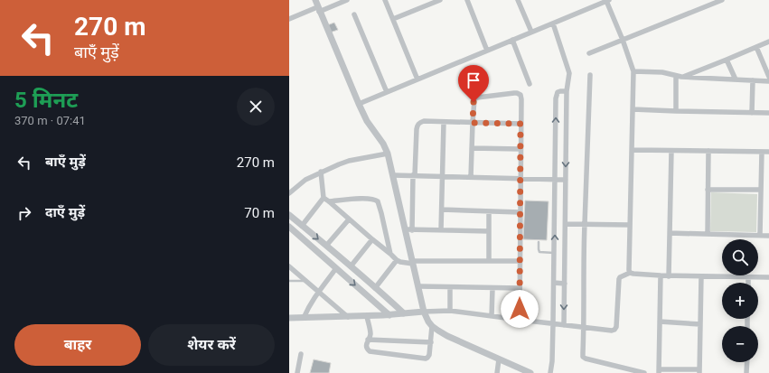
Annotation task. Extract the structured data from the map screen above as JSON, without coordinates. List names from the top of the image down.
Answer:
{
  "page": {
    "turn": ["270 m", "बाएँ मुड़ें"],
    "heading": ["5 मिनट", "370 m · 07:41"],
    "list": [
      {
        "name": "बाएँ मुड़ें",
        "value": "270 m"
      },
      {
        "name": "दाएँ मुड़ें",
        "value": "70 m"
      }
    ],
    "map_buttons": ["+", "−"],
    "buttons": ["बाहर", "शेयर करें"]
  }
}
